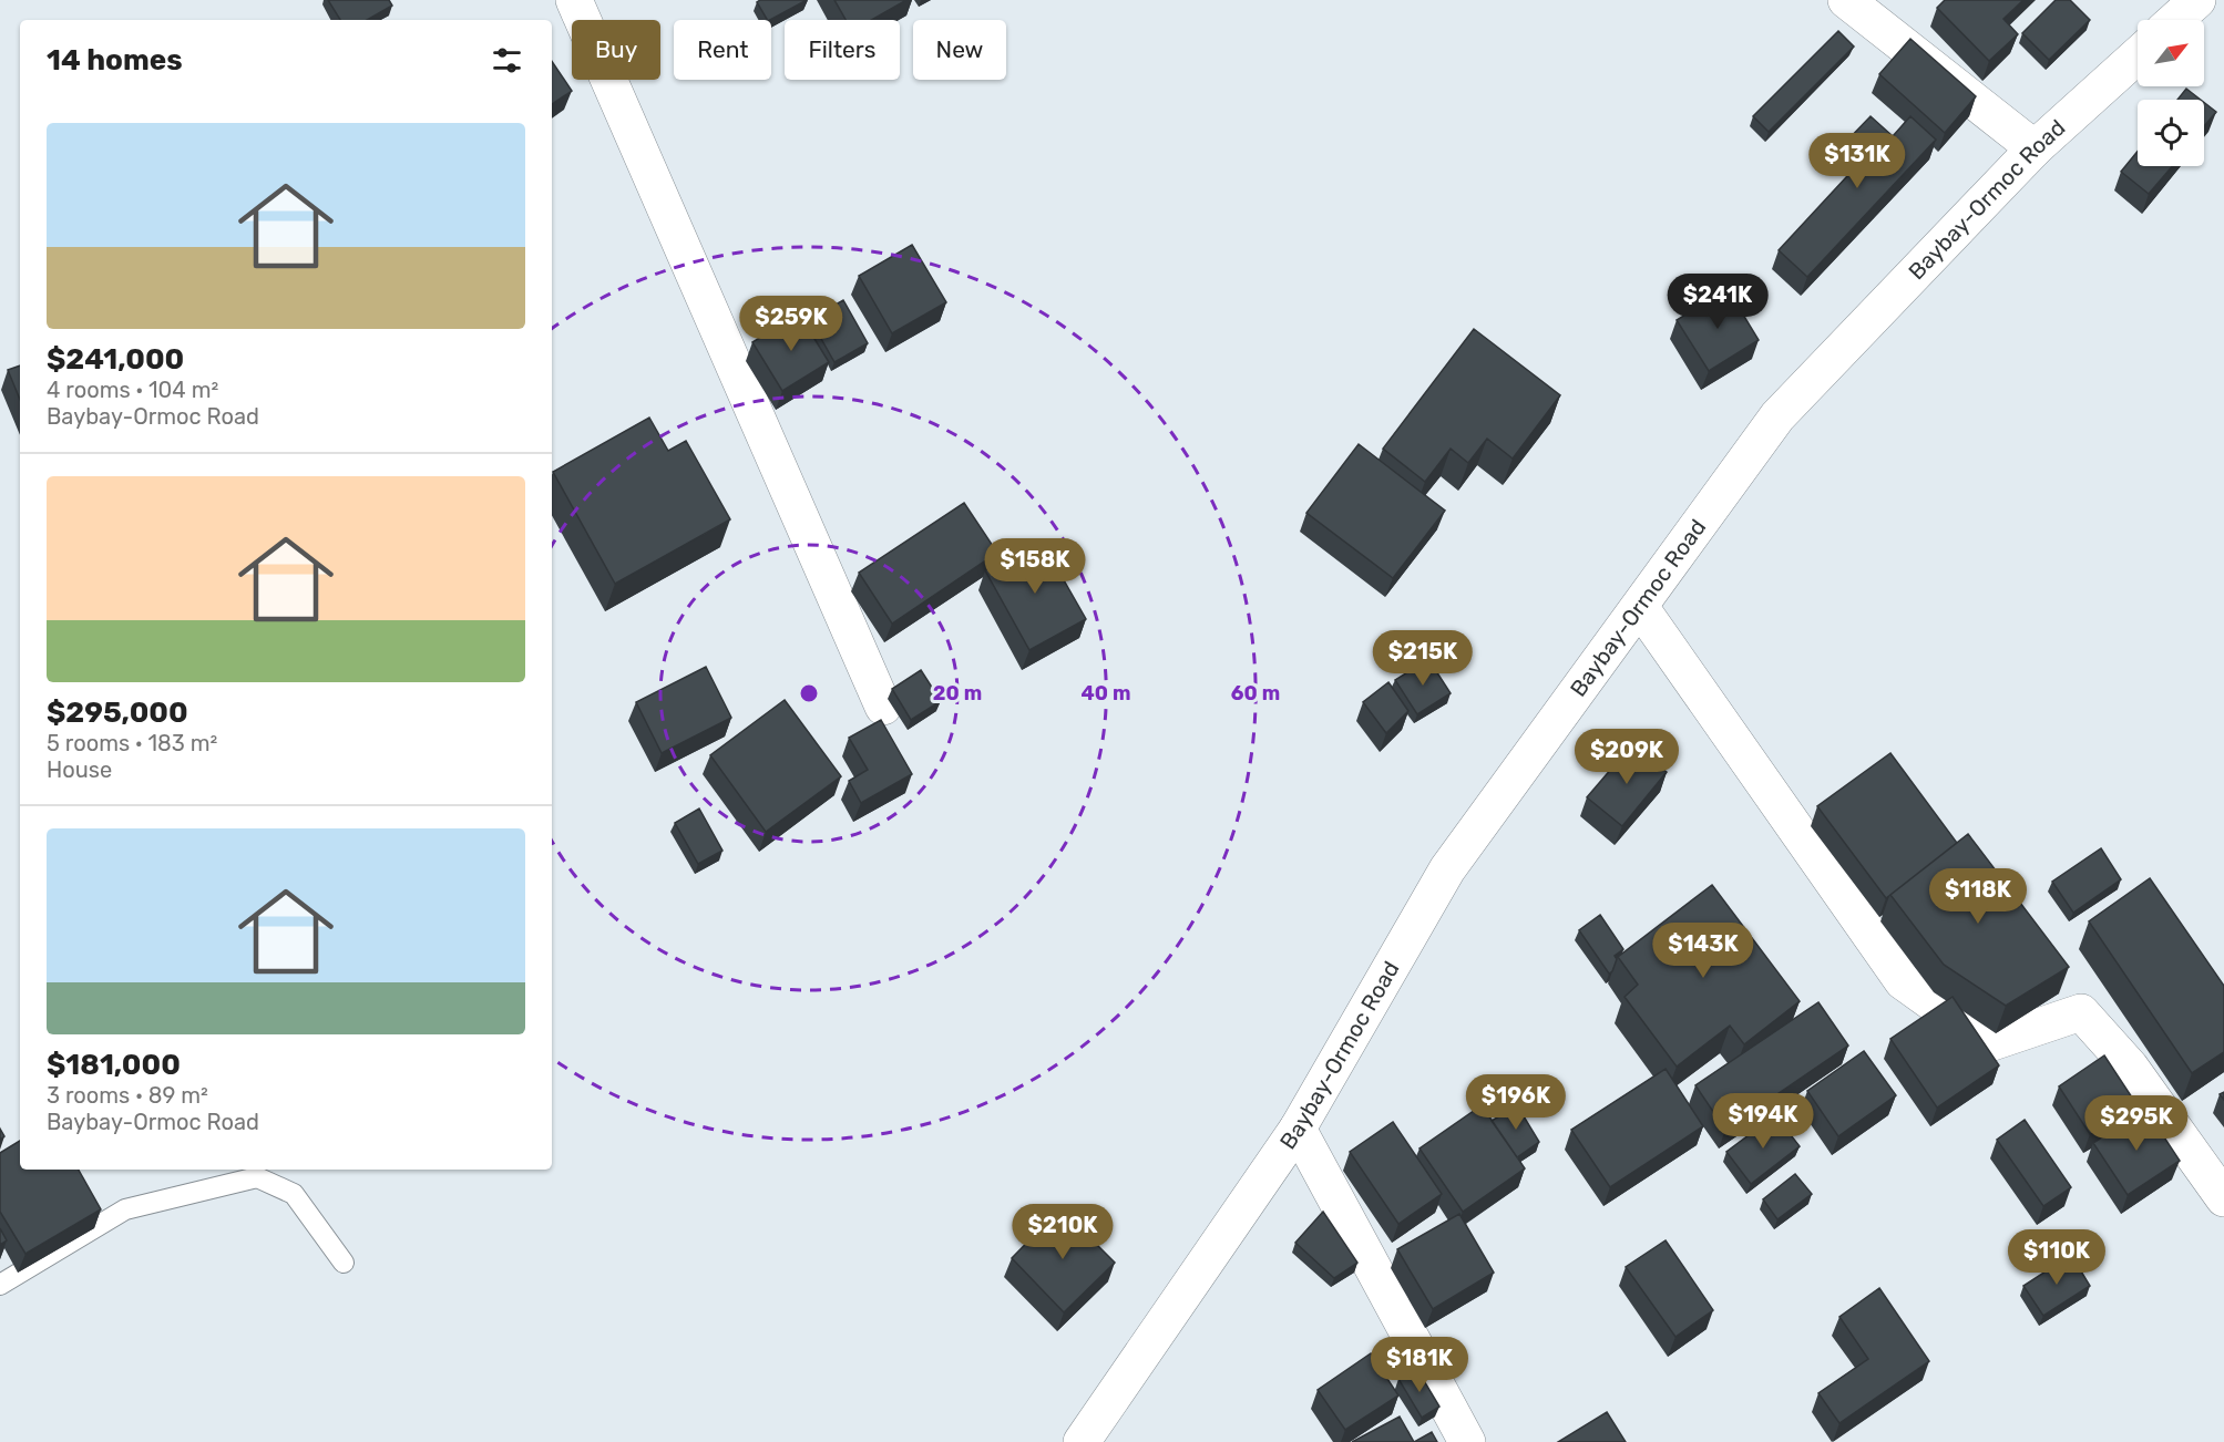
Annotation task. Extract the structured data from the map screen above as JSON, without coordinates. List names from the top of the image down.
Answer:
{
  "streets": {
    "main road": ["Baybay-Ormoc Road"]
  },
  "north": "top right",
  "page": {
    "chip": [
      "Buy",
      "Rent",
      "Filters",
      "New"
    ],
    "heading": "14 homes",
    "list": [
      {
        "name": "$241,000",
        "note": "4 rooms · 104 m² · Baybay-Ormoc Road"
      },
      {
        "name": "$295,000",
        "note": "5 rooms · 183 m² · House"
      },
      {
        "name": "$181,000",
        "note": "3 rooms · 89 m² · Baybay-Ormoc Road"
      }
    ],
    "price": [
      "$131K",
      "$241K",
      "$259K",
      "$158K",
      "$215K",
      "$209K",
      "$118K",
      "$143K",
      "$196K",
      "$194K",
      "$295K",
      "$210K",
      "$110K",
      "$181K"
    ]
  },
  "rings": ["20 m", "40 m", "60 m"]
}
